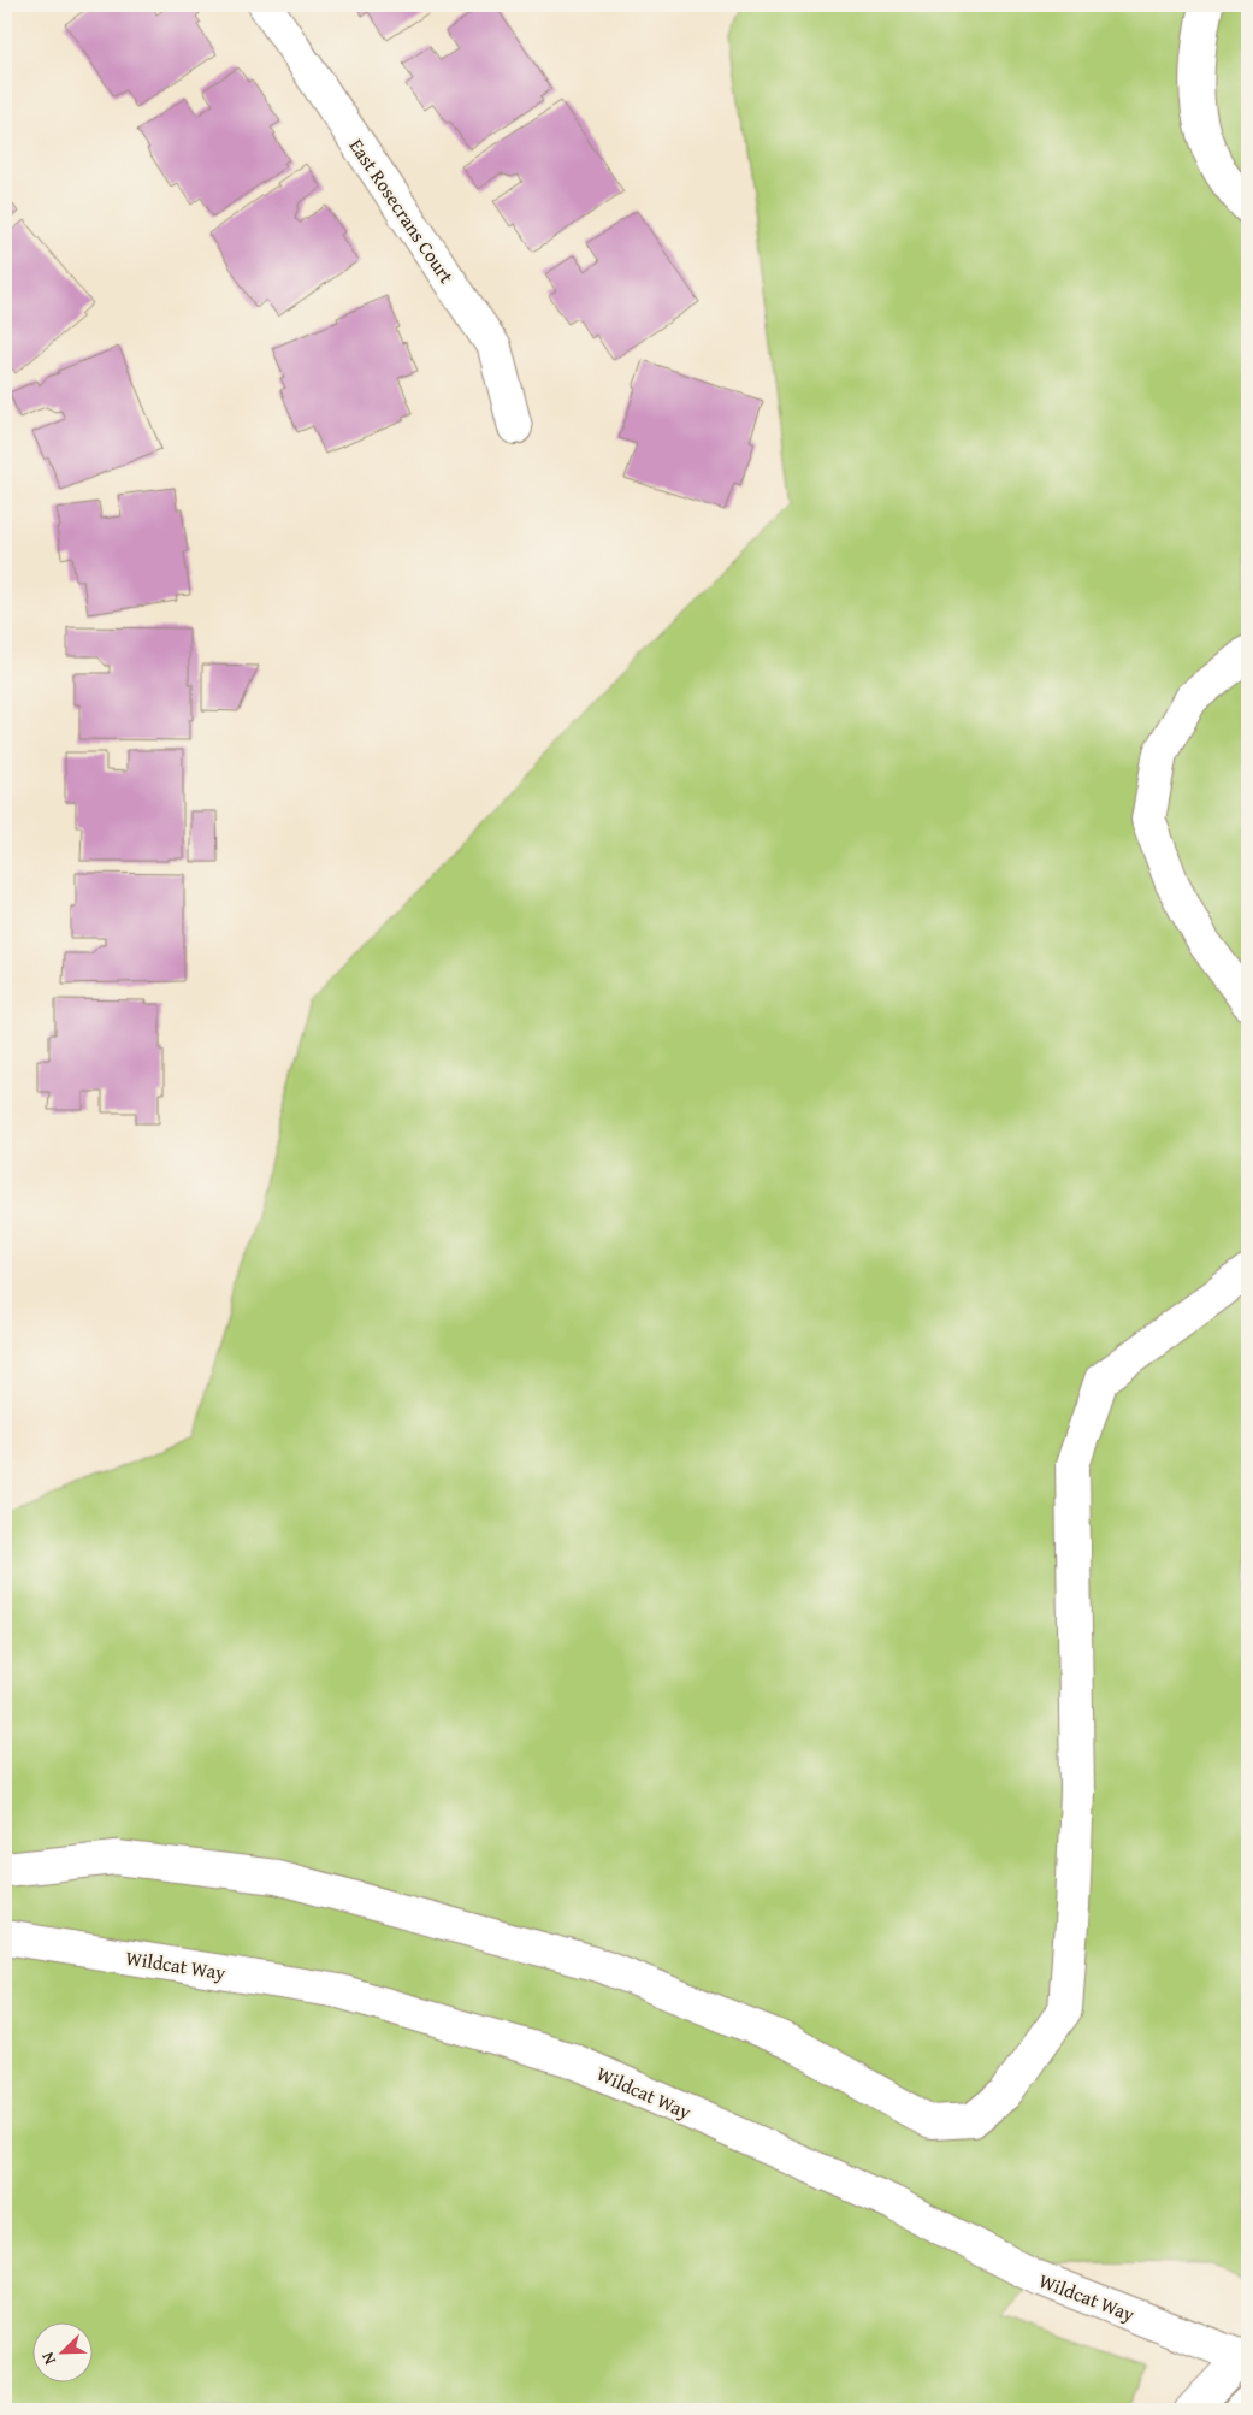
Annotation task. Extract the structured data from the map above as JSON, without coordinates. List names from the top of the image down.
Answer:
{
  "streets": {
    "street": ["East Rosecrans Court", "Wildcat Way"]
  },
  "north": "bottom left"
}
